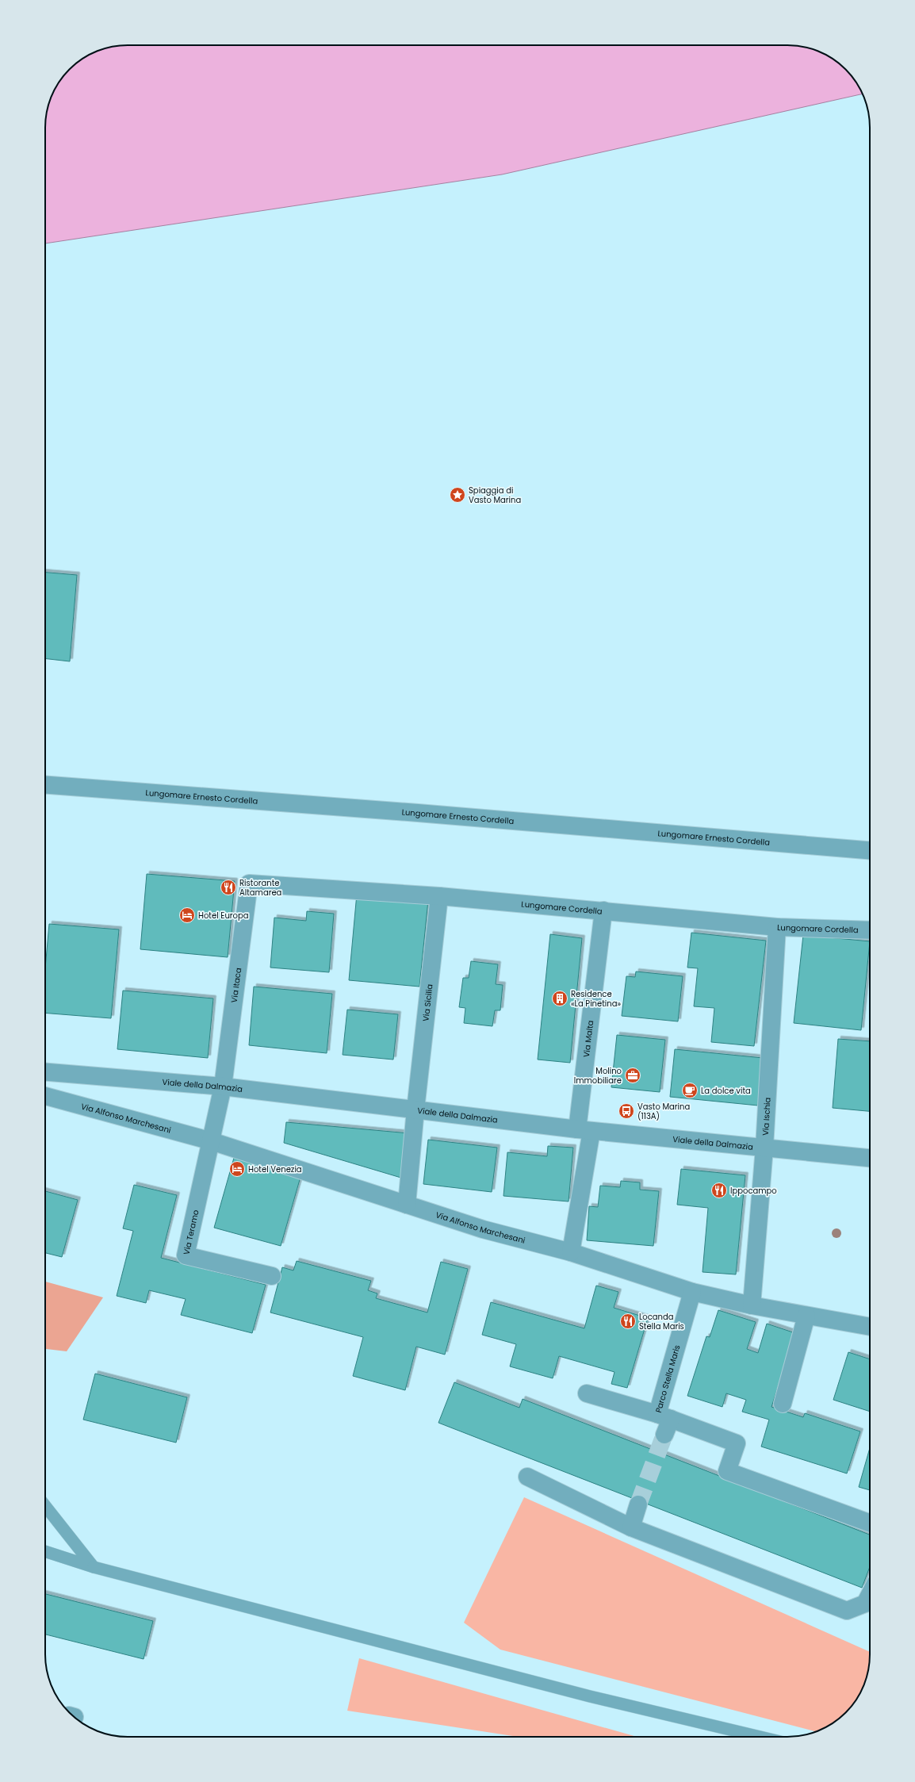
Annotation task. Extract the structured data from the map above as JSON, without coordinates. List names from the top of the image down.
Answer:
{
  "streets": {
    "street": [
      "Lungomare Ernesto Cordella",
      "Lungomare Cordella",
      "Via Itaca",
      "Via Sicilia",
      "Via Malta",
      "Viale della Dalmazia",
      "Via Ischia",
      "Via Alfonso Marchesani",
      "Via Teramo",
      "Parco Stella Maris"
    ]
  },
  "crossings": [
    ["Lungomare Cordella", "Via Itaca"],
    ["Lungomare Cordella", "Via Sicilia"],
    ["Lungomare Cordella", "Via Malta"],
    ["Lungomare Cordella", "Via Ischia"],
    ["Via Itaca", "Viale della Dalmazia"],
    ["Via Sicilia", "Viale della Dalmazia"],
    ["Via Sicilia", "Via Alfonso Marchesani"],
    ["Via Malta", "Viale della Dalmazia"],
    ["Via Malta", "Via Alfonso Marchesani"],
    ["Viale della Dalmazia", "Via Ischia"],
    ["Via Ischia", "Via Alfonso Marchesani"],
    ["Via Alfonso Marchesani", "Via Teramo"],
    ["Via Alfonso Marchesani", "Parco Stella Maris"]
  ],
  "places": {
    "place": ["Spiaggia di Vasto Marina"],
    "restaurant": ["Ristorante Altamarea", "Ippocampo", "Locanda Stella Maris"],
    "hotel": ["Hotel Europa", "Hotel Venezia"],
    "building": ["Residence «La Pinetina»"],
    "office": ["Molino Immobiliare"],
    "cafe": ["La dolce vita"],
    "bus stop": ["Vasto Marina (113A)"]
  }
}
